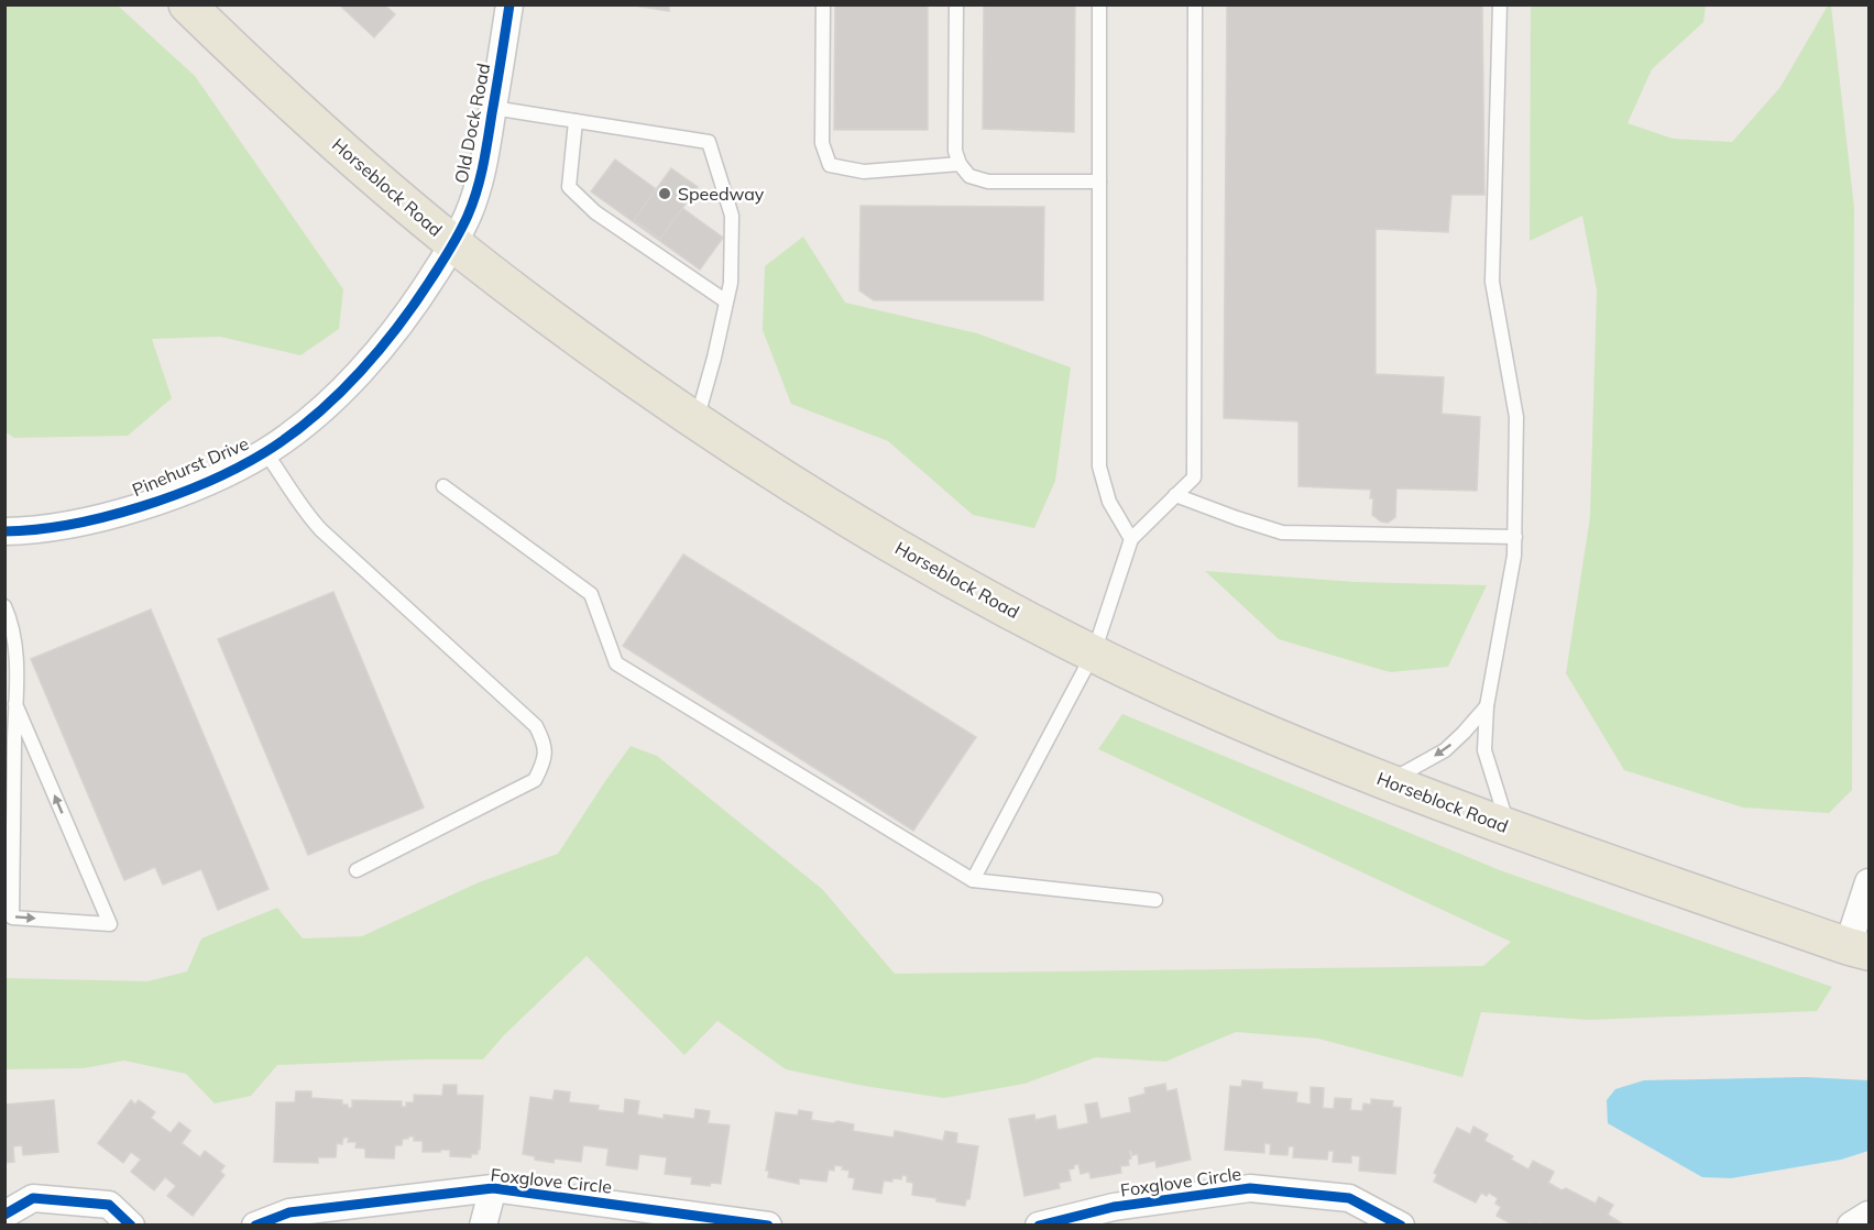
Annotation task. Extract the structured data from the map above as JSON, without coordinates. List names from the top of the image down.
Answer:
{
  "streets": {
    "main road": ["Horseblock Road"],
    "street": ["Old Dock Road", "Pinehurst Drive", "Foxglove Circle"]
  },
  "crossings": [
    ["Old Dock Road", "Horseblock Road"],
    ["Old Dock Road", "Pinehurst Drive"],
    ["Horseblock Road", "Pinehurst Drive"]
  ],
  "places": ["Speedway"]
}
